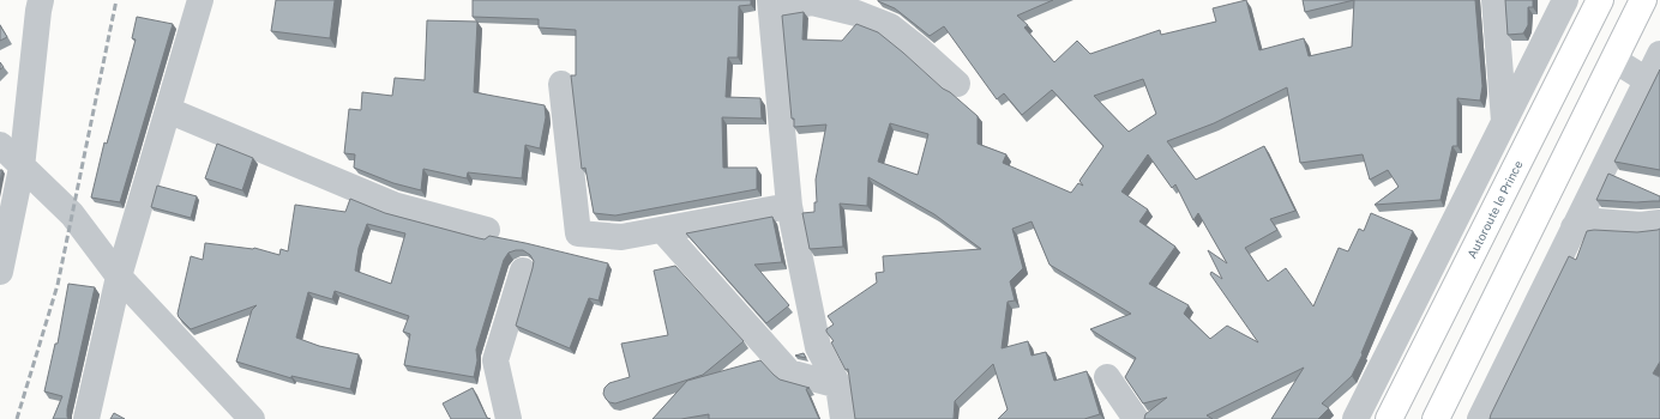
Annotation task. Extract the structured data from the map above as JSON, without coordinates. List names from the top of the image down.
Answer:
{
  "streets": {
    "main road": ["Autoroute le Prince"]
  }
}
